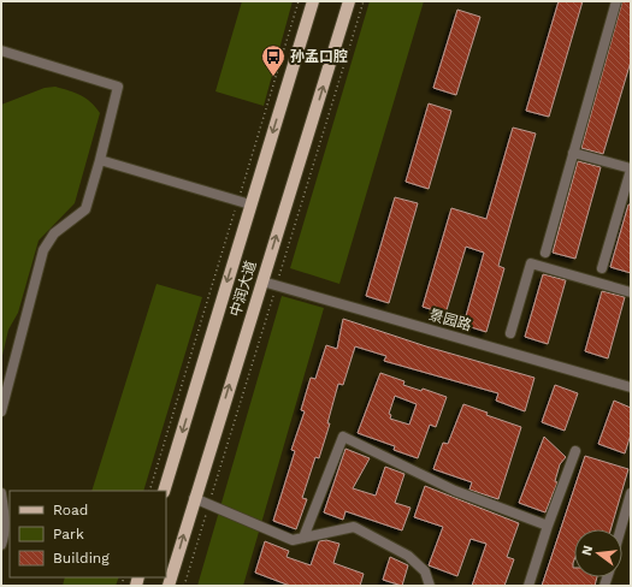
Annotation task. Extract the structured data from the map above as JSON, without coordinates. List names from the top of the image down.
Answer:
{
  "streets": {
    "main road": ["中润大道"],
    "street": ["景园路"]
  },
  "crossings": [
    ["中润大道", "景园路"]
  ],
  "places": {
    "bus stop": ["孙孟口腔"]
  },
  "legend": ["Road", "Park", "Building"],
  "north": "left"
}
